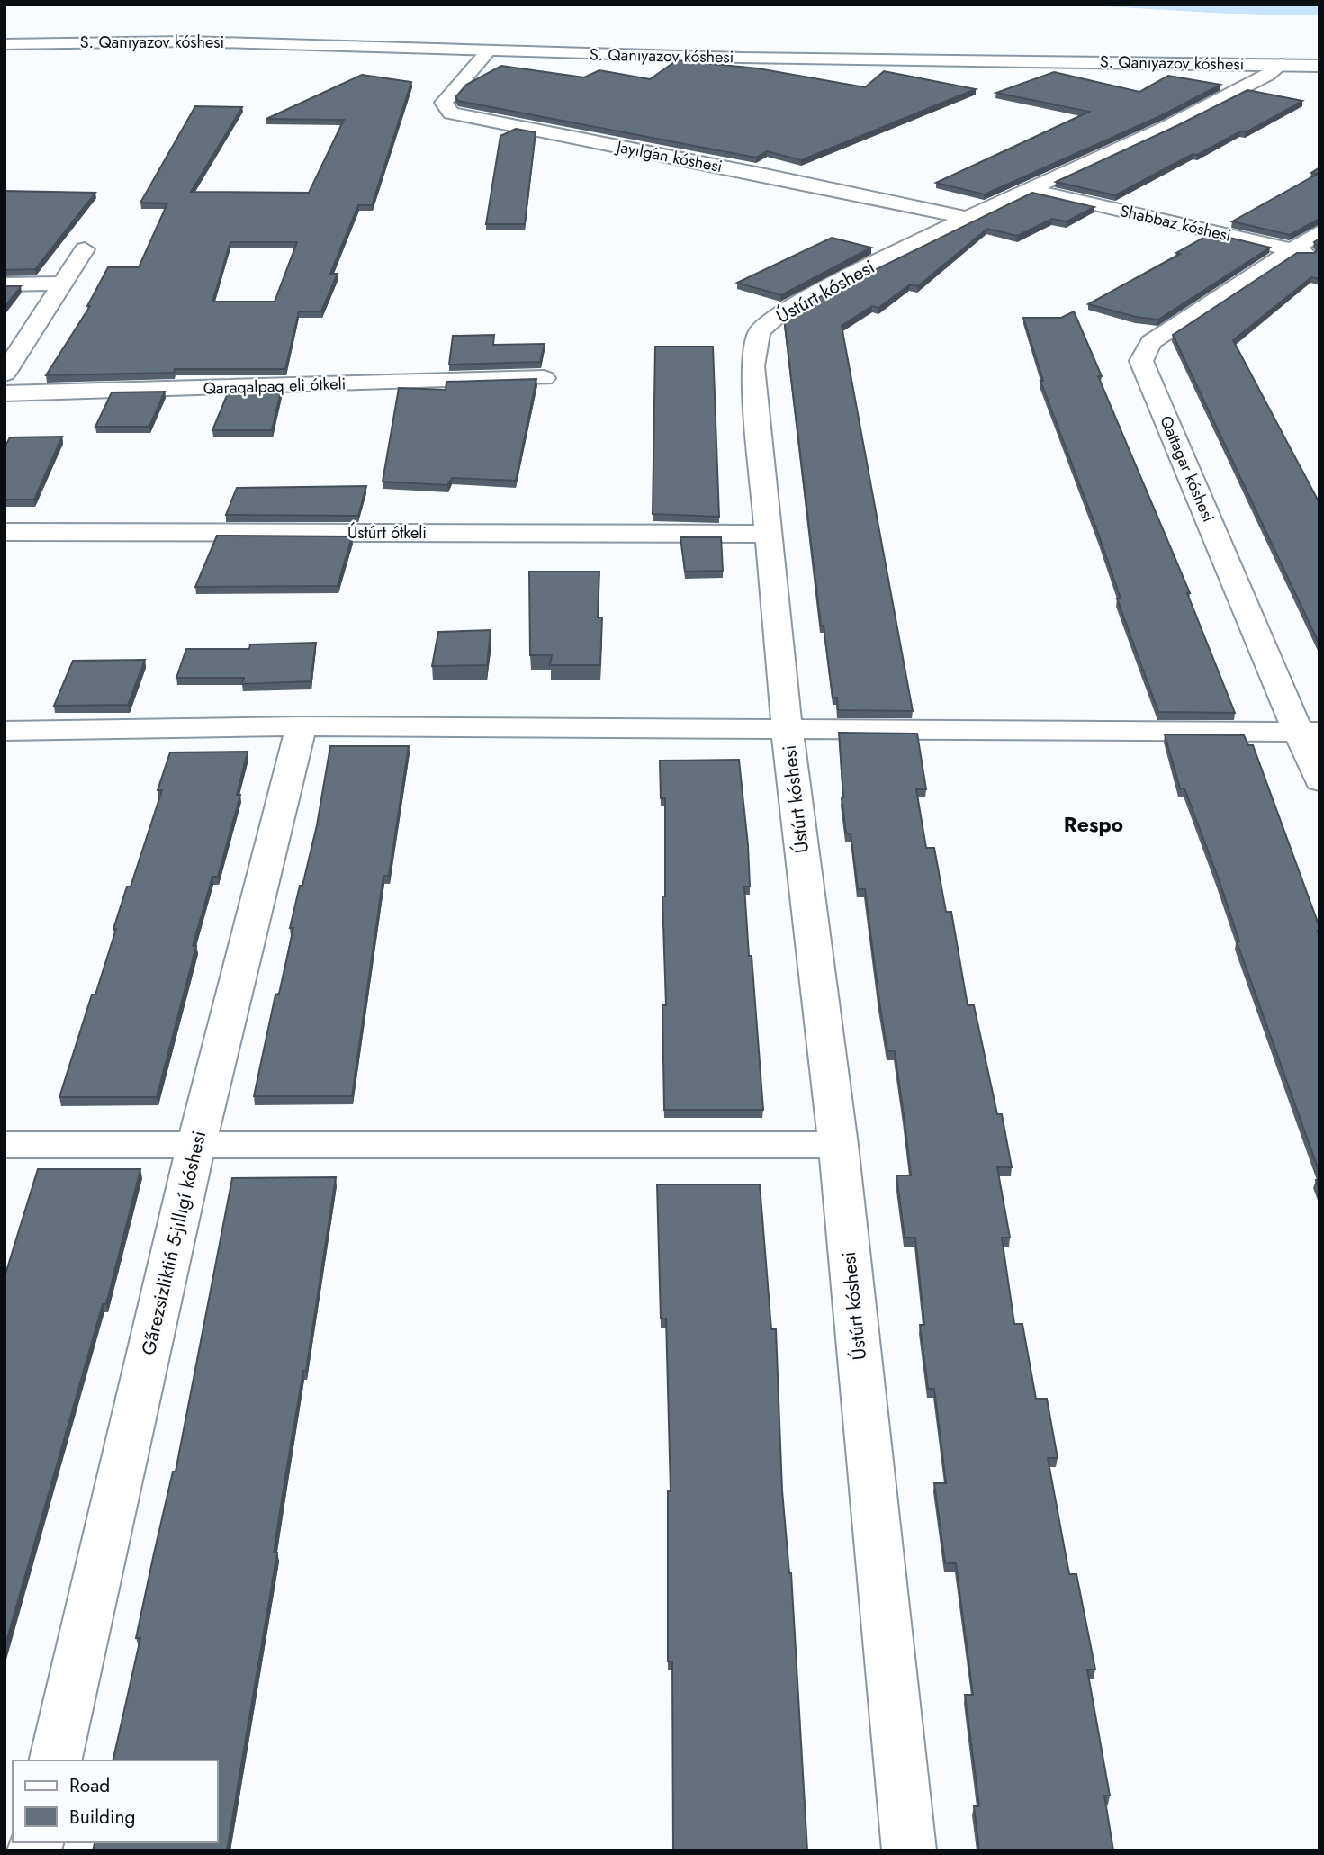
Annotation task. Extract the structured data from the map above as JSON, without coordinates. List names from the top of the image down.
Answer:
{
  "streets": {
    "street": [
      "S. Qanıyazov kóshesi",
      "Jayılǵan kóshesi",
      "Shabbaz kóshesi",
      "Ústúrt kóshesi",
      "Qaraqalpaq eli ótkeli",
      "Qattagar kóshesi",
      "Ústúrt ótkeli",
      "Ǵárezsizliktiń 5-jıllıǵı kóshesi"
    ]
  },
  "crossings": [
    ["S. Qanıyazov kóshesi", "Jayılǵan kóshesi"],
    ["S. Qanıyazov kóshesi", "Ústúrt kóshesi"],
    ["Jayılǵan kóshesi", "Ústúrt kóshesi"],
    ["Shabbaz kóshesi", "Ústúrt kóshesi"],
    ["Shabbaz kóshesi", "Qattagar kóshesi"],
    ["Ústúrt kóshesi", "Ústúrt ótkeli"]
  ],
  "districts": ["Respo"],
  "legend": ["Road", "Building"]
}
